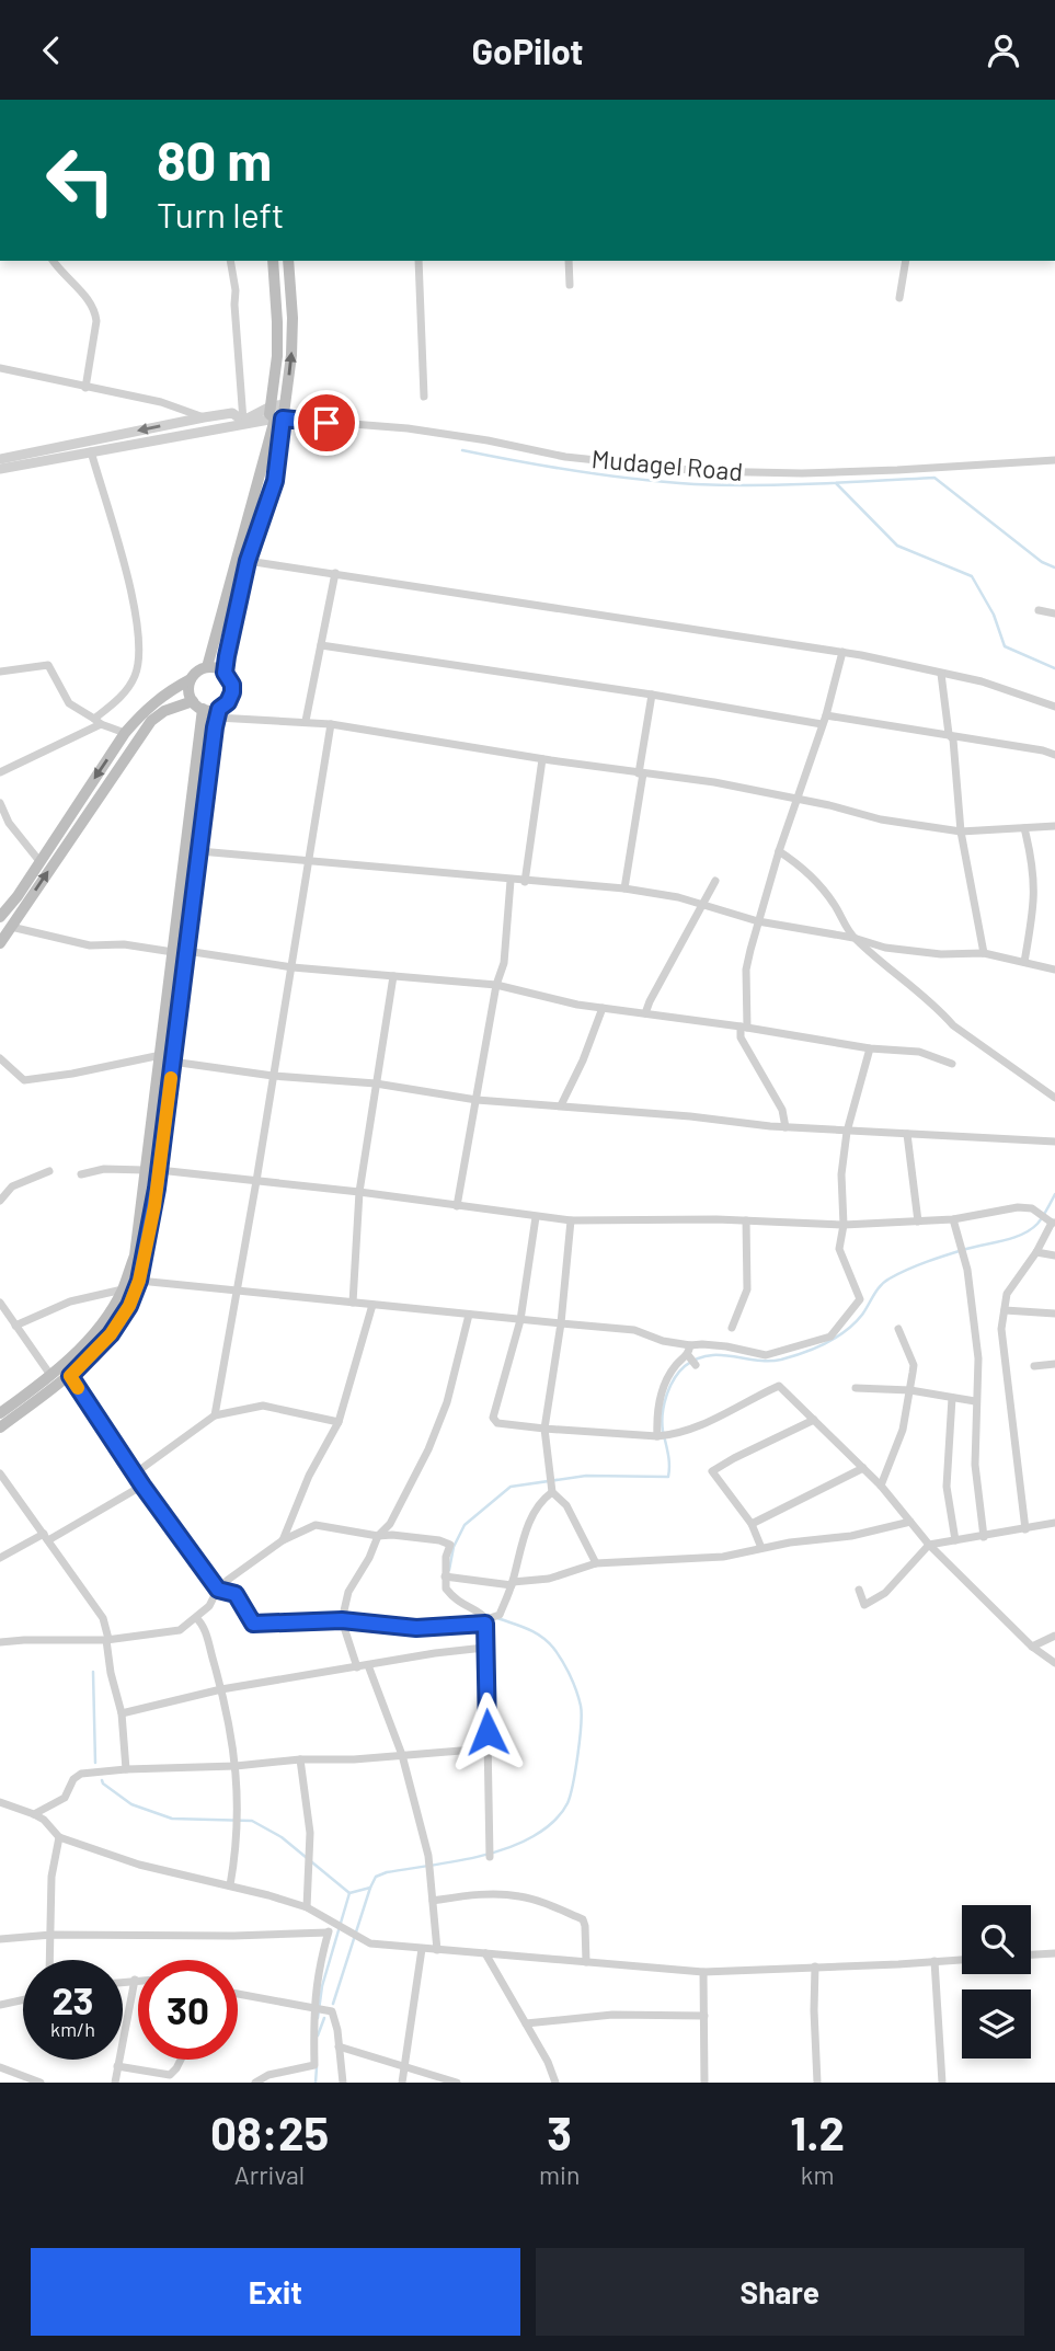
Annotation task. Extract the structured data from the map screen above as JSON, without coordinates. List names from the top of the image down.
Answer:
{
  "streets": {
    "street": ["Mudagel Road"]
  },
  "page": {
    "header": "GoPilot",
    "turn": ["80 m", "Turn left"],
    "speed": "23 km/h",
    "limit": "30",
    "eta": [
      "08:25",
      "Arrival",
      "3",
      "min",
      "1.2",
      "km"
    ],
    "buttons": ["Exit", "Share"]
  }
}
